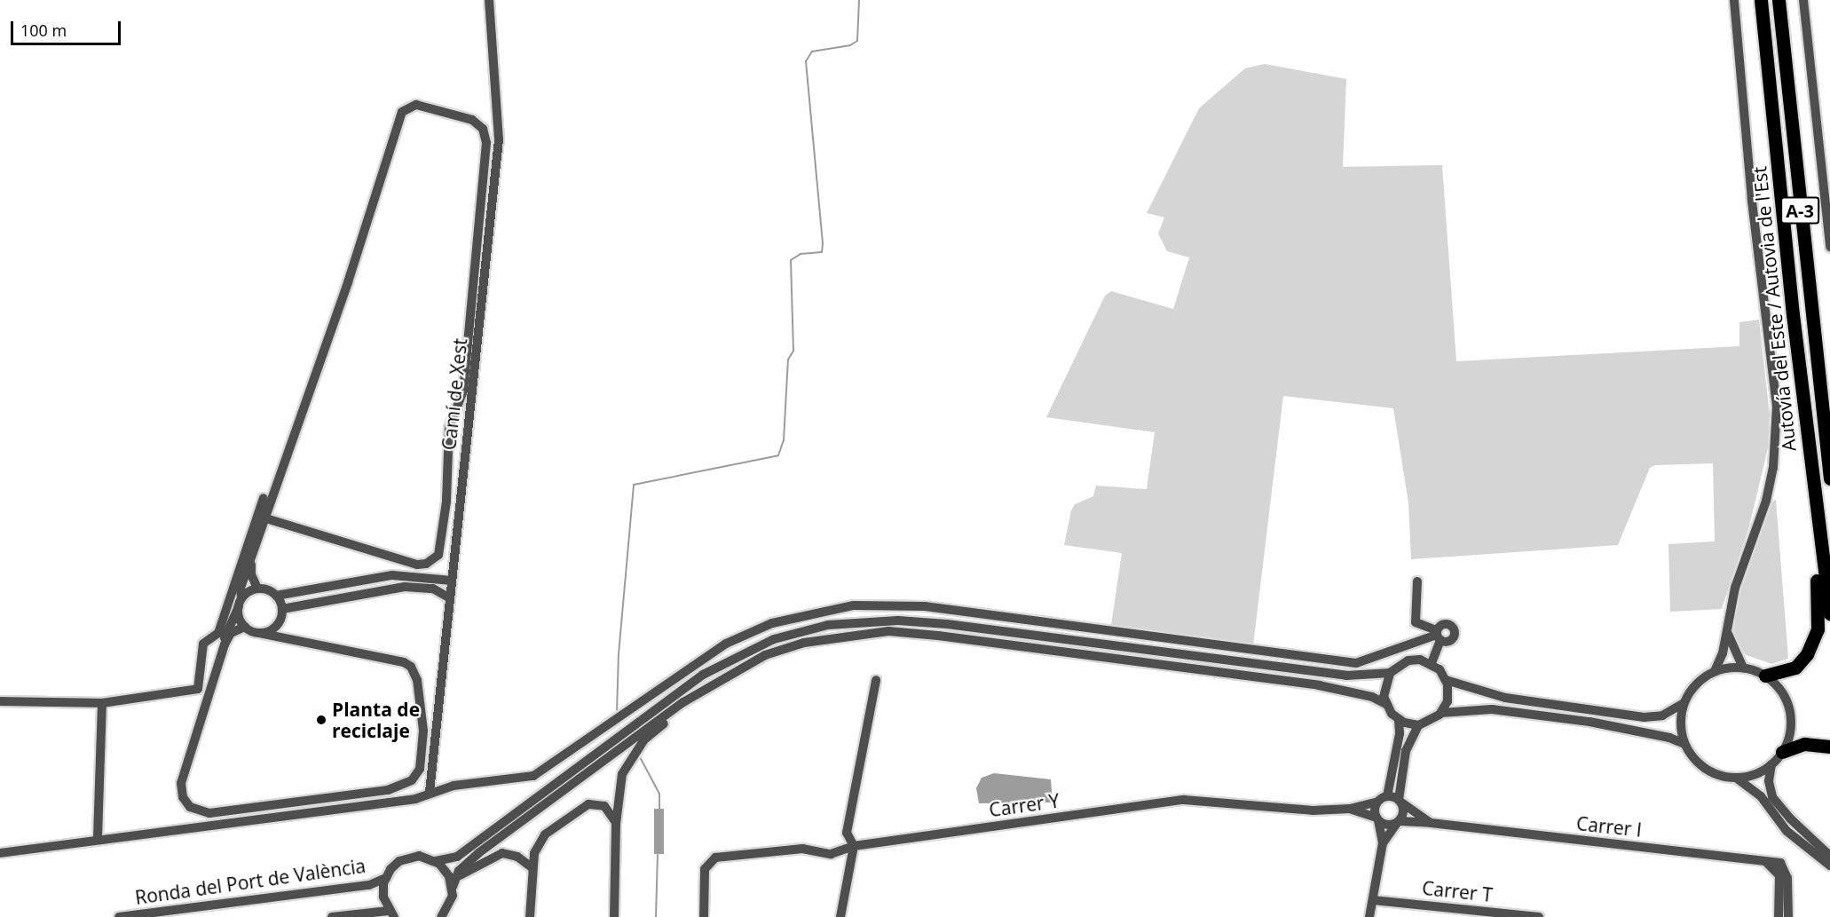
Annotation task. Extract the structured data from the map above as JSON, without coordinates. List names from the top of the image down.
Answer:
{
  "streets": {
    "highway": ["A-3", "Autovía del Este / Autovia de l'Est"],
    "street": [
      "Camí de Xest",
      "Carrer Y",
      "Carrer I",
      "Ronda del Port de València",
      "Carrer T"
    ]
  },
  "crossings": [
    ["Carrer Y", "Carrer I"]
  ],
  "places": ["Planta de reciclaje"],
  "scale_bar": "100 m"
}
